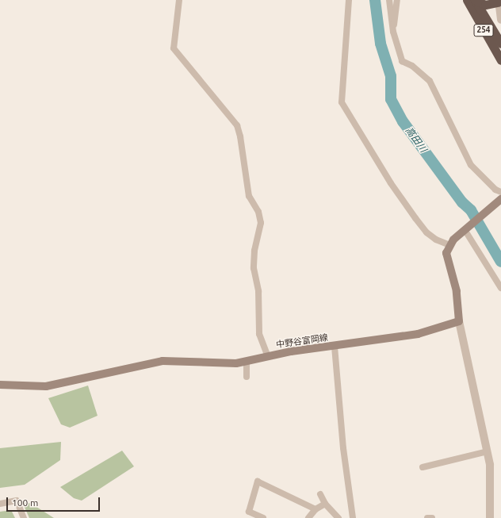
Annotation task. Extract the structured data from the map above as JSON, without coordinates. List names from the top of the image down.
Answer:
{
  "streets": {
    "highway": ["254"],
    "main road": ["中野谷富岡線"]
  },
  "water": ["高田川"],
  "scale_bar": "100 m"
}
